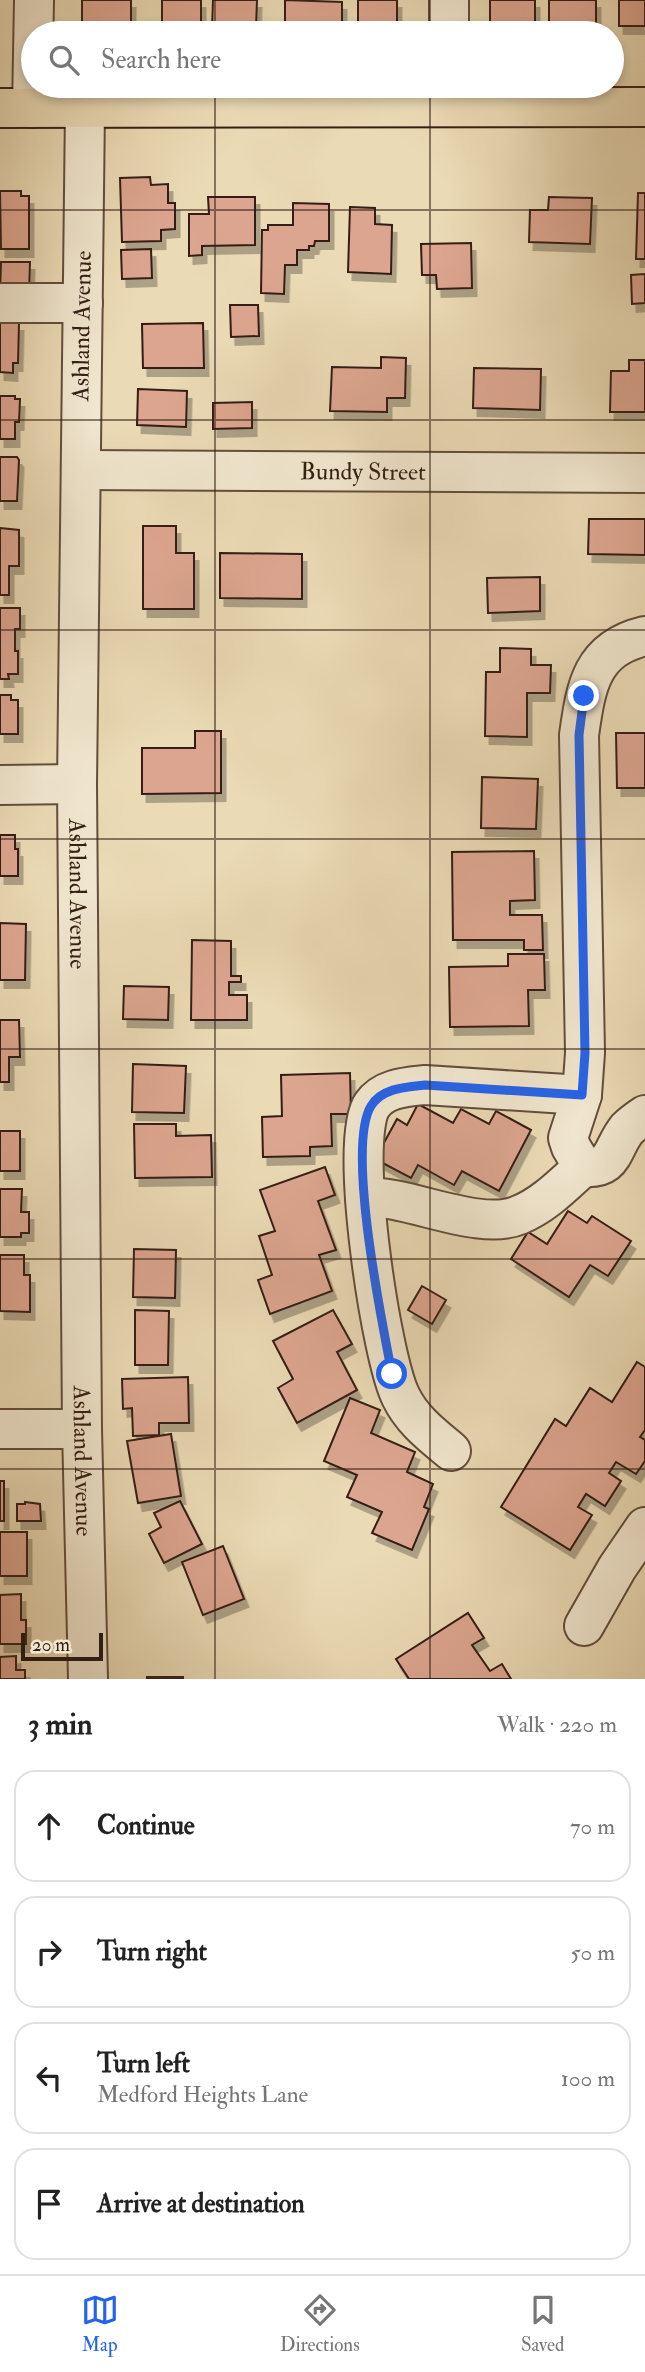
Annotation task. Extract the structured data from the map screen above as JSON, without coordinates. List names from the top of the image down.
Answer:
{
  "streets": {
    "street": ["Ashland Avenue", "Bundy Street"]
  },
  "crossings": [
    ["Ashland Avenue", "Bundy Street"]
  ],
  "scale_bar": "20 m",
  "page": {
    "search": "Search here",
    "scale": "20 m",
    "heading": ["3 min", "Walk · 220 m"],
    "list": [
      ["Continue", "70 m"],
      ["Turn right", "50 m"],
      ["Turn left", "Medford Heights Lane", "100 m"],
      "Arrive at destination"
    ],
    "nav": ["Map", "Directions", "Saved"]
  }
}
